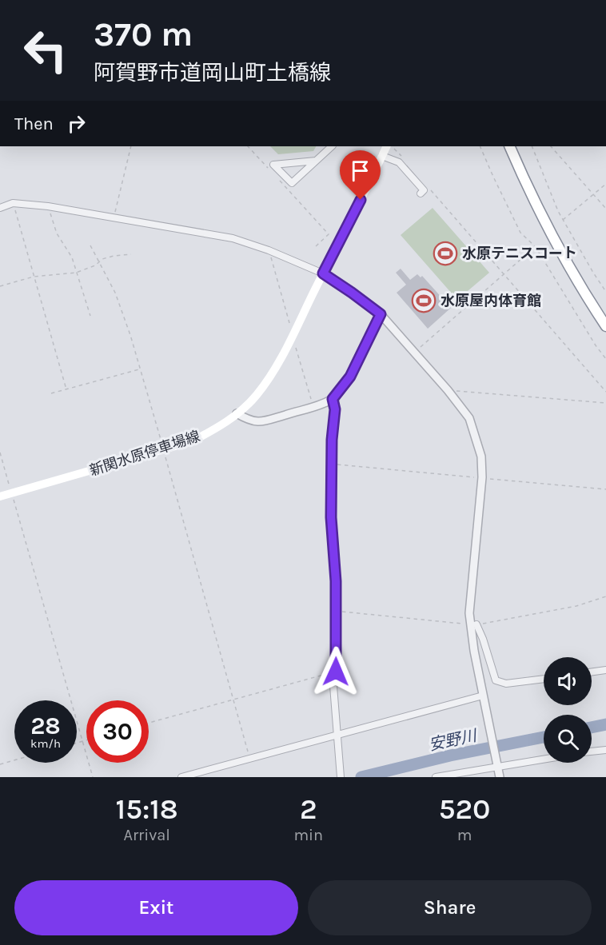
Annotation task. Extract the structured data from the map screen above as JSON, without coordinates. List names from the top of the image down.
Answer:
{
  "streets": {
    "main road": ["新関水原停車場線"]
  },
  "water": ["安野川"],
  "places": {
    "sports": ["水原テニスコート", "水原屋内体育館"]
  },
  "page": {
    "turn": ["370 m", "阿賀野市道岡山町土橋線"],
    "then": "Then",
    "speed": "28 km/h",
    "limit": "30",
    "eta": [
      "15:18",
      "Arrival",
      "2",
      "min",
      "520",
      "m"
    ],
    "buttons": ["Exit", "Share"]
  }
}
